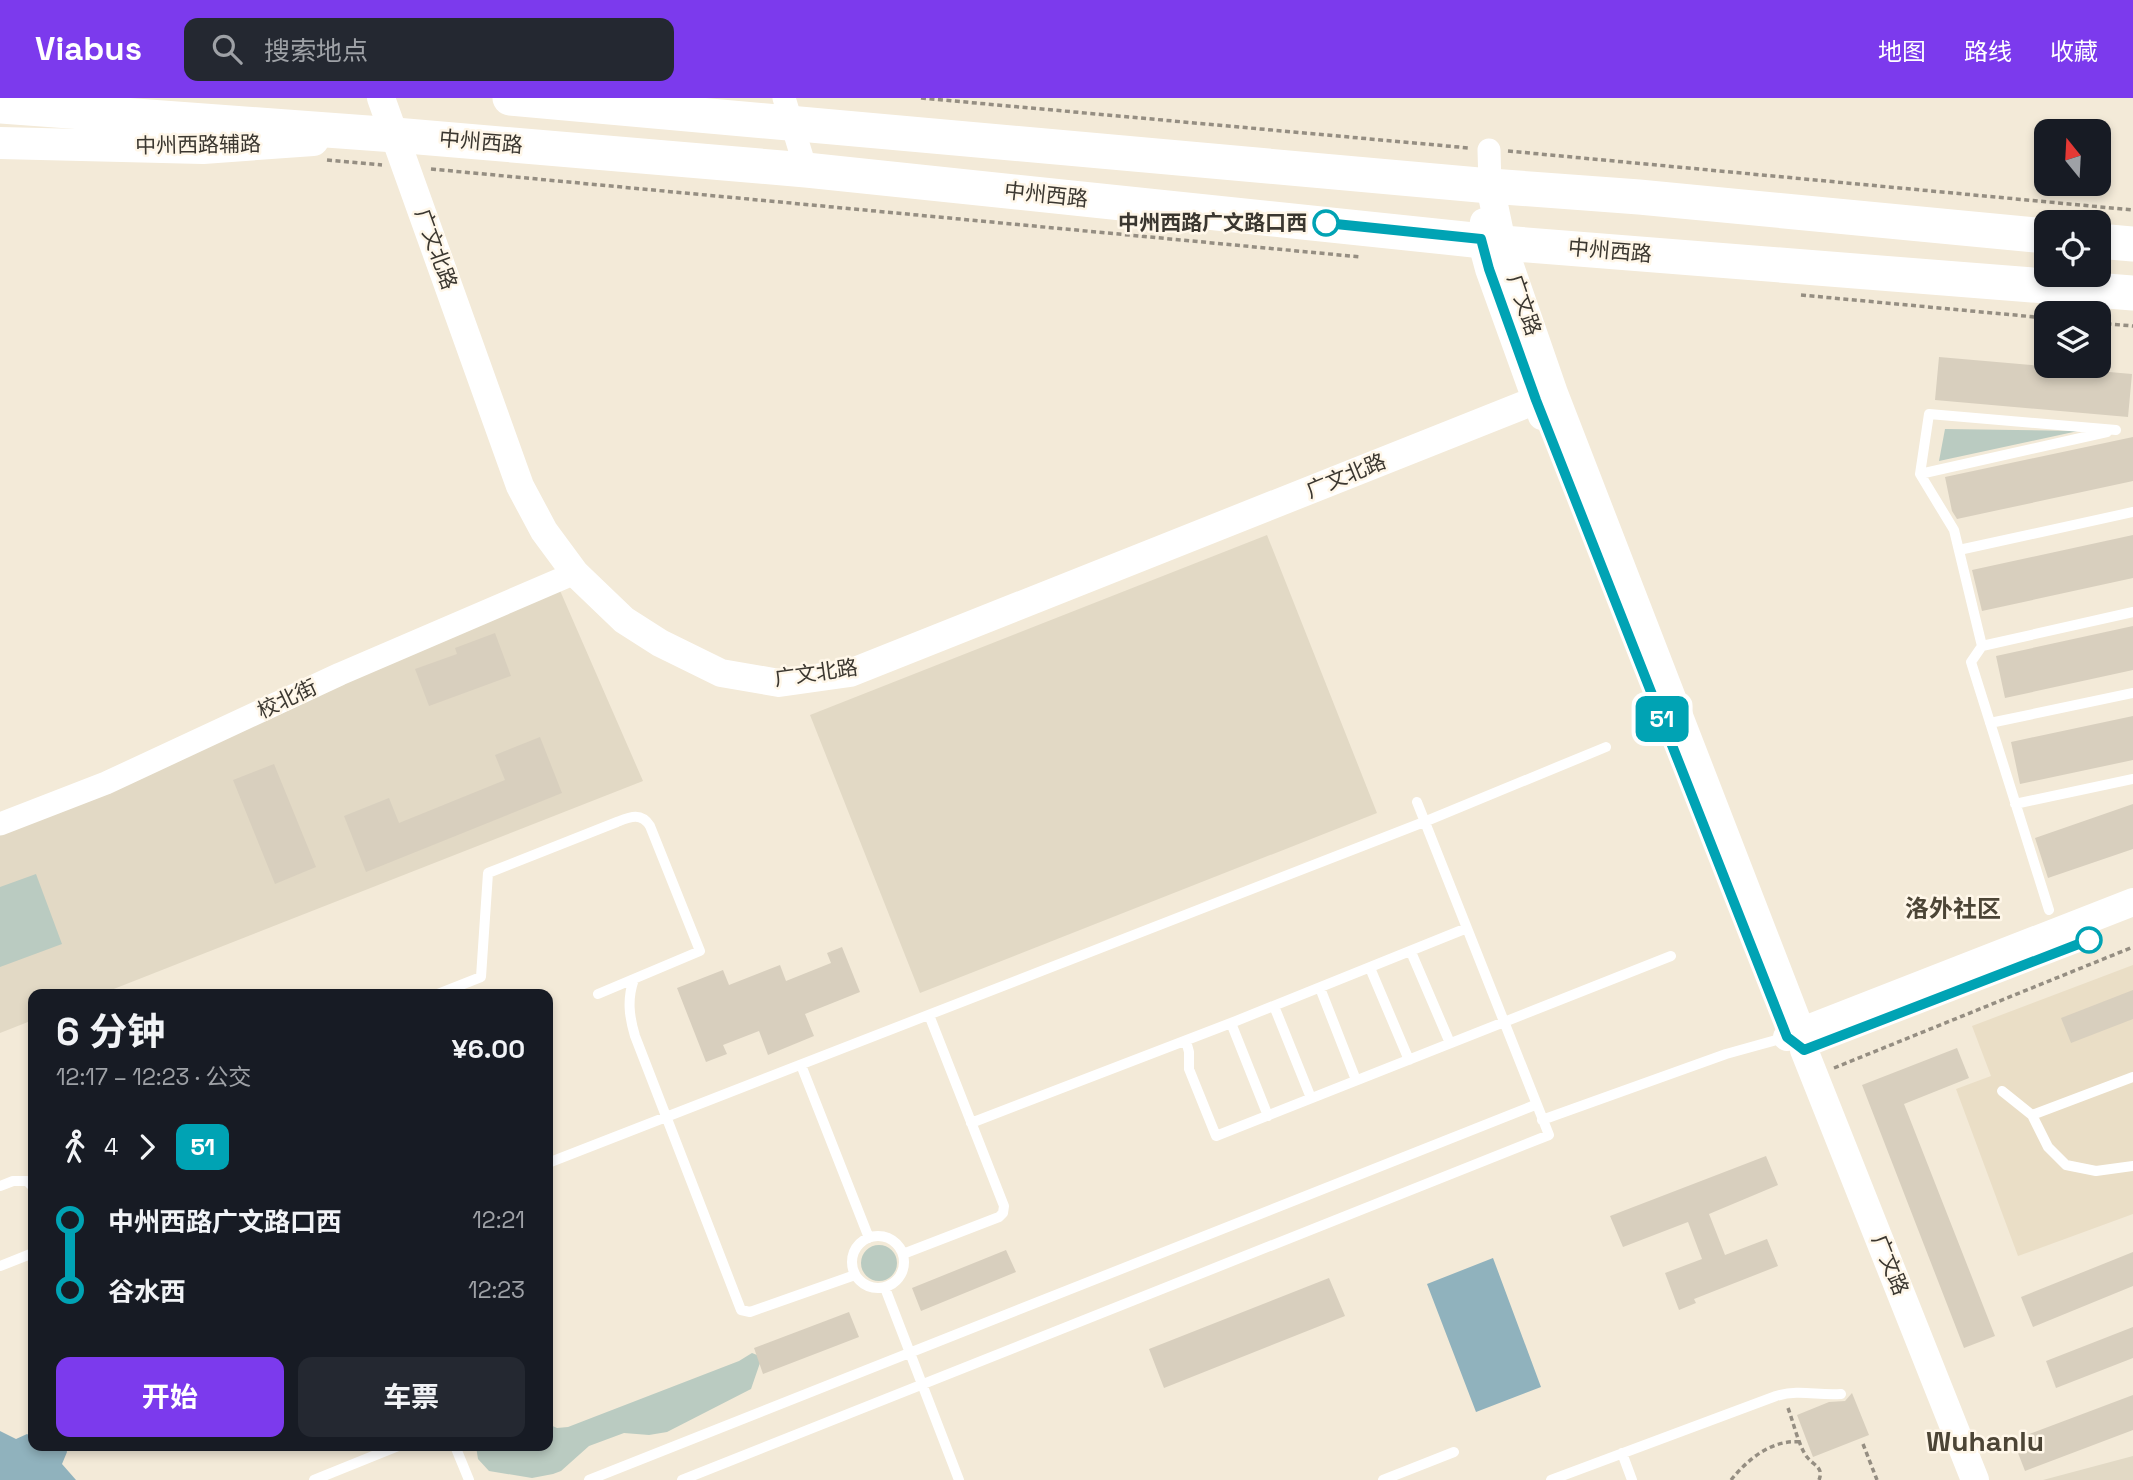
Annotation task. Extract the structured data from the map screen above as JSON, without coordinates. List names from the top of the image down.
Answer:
{
  "streets": {
    "main road": ["中州西路", "中州西路辅路"],
    "street": ["广文北路", "广文路", "校北街"]
  },
  "crossings": [
    ["中州西路", "中州西路辅路"],
    ["中州西路", "广文北路"],
    ["中州西路", "广文路"],
    ["中州西路辅路", "广文北路"],
    ["广文北路", "广文路"],
    ["广文北路", "校北街"]
  ],
  "districts": ["洛外社区", "Wuhanlu"],
  "places": ["中州西路广文路口西"],
  "lines": ["bus line 51"],
  "north": "top",
  "page": {
    "header": "Viabus",
    "search": "搜索地点",
    "nav": ["地图", "路线", "收藏"],
    "on_map": "51",
    "heading": ["6 分钟", "12:17 – 12:23 · 公交", "¥6.00"],
    "legs": ["4", "51"],
    "list": [
      {
        "name": "中州西路广文路口西",
        "value": "12:21"
      },
      {
        "name": "谷水西",
        "value": "12:23"
      }
    ],
    "buttons": ["开始", "车票"]
  }
}
